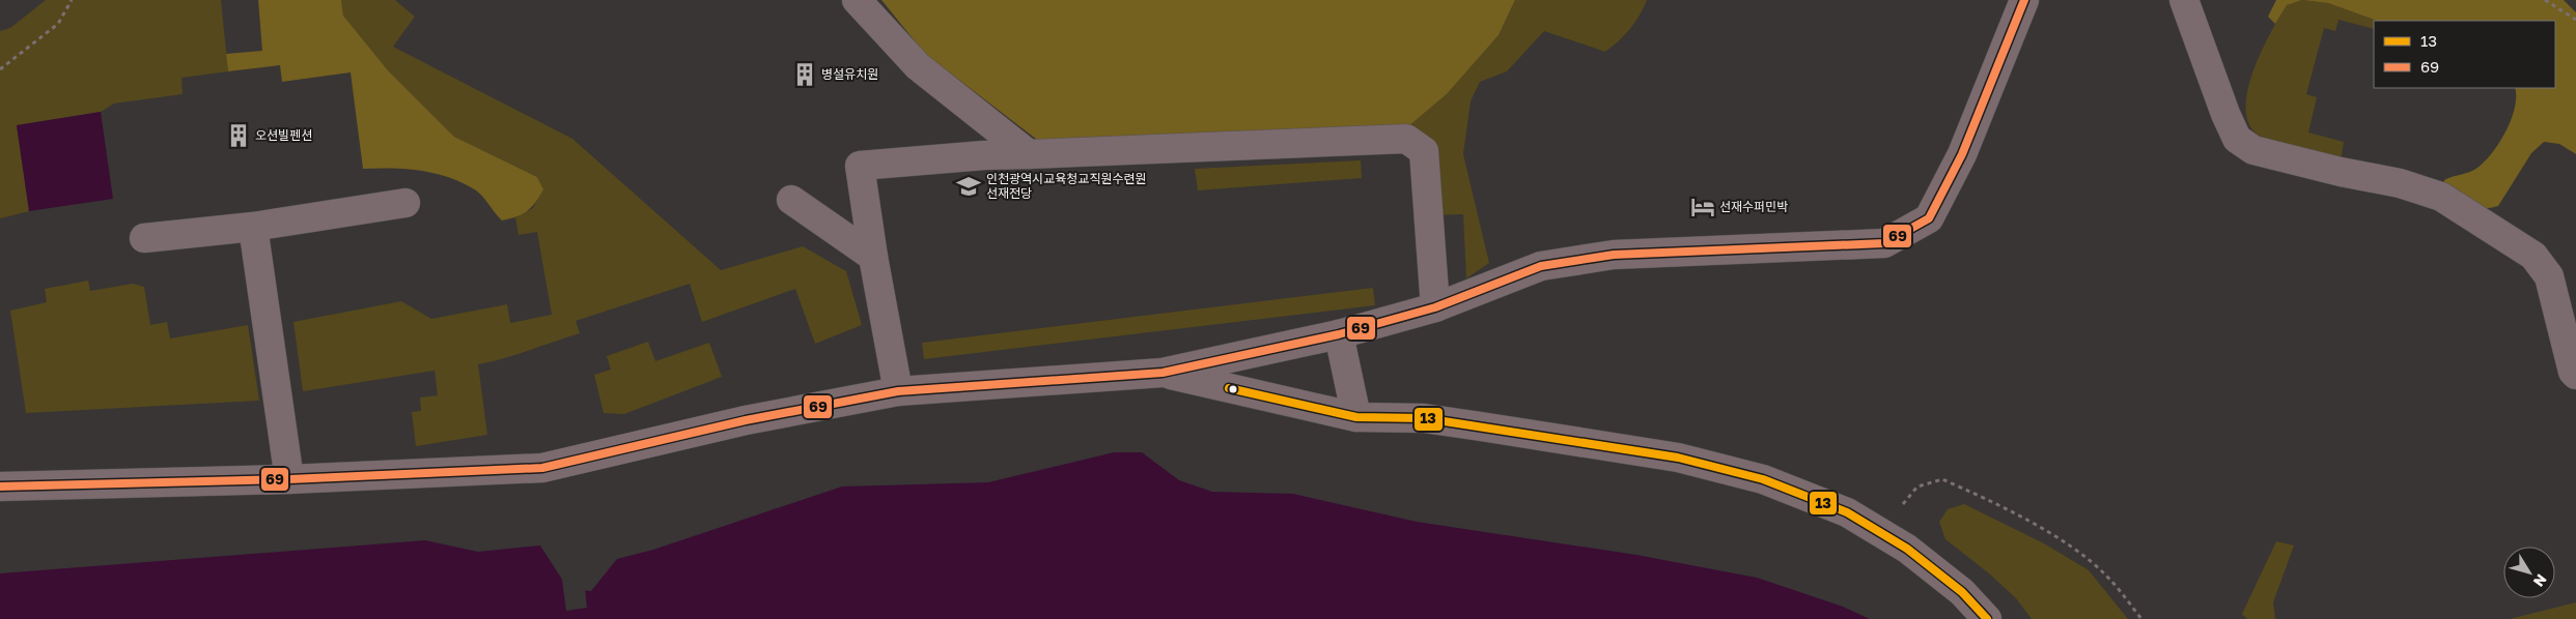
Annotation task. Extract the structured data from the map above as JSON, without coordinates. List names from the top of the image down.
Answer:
{
  "places": {
    "building": ["병설유치원", "오션빌펜션"],
    "school or university": ["인천광역시교육청교직원수련원 선재전당"],
    "hotel": ["선재수퍼민박"]
  },
  "lines": ["transit line 69", "transit line 13"],
  "legend": ["13", "69"],
  "north": "bottom right"
}
